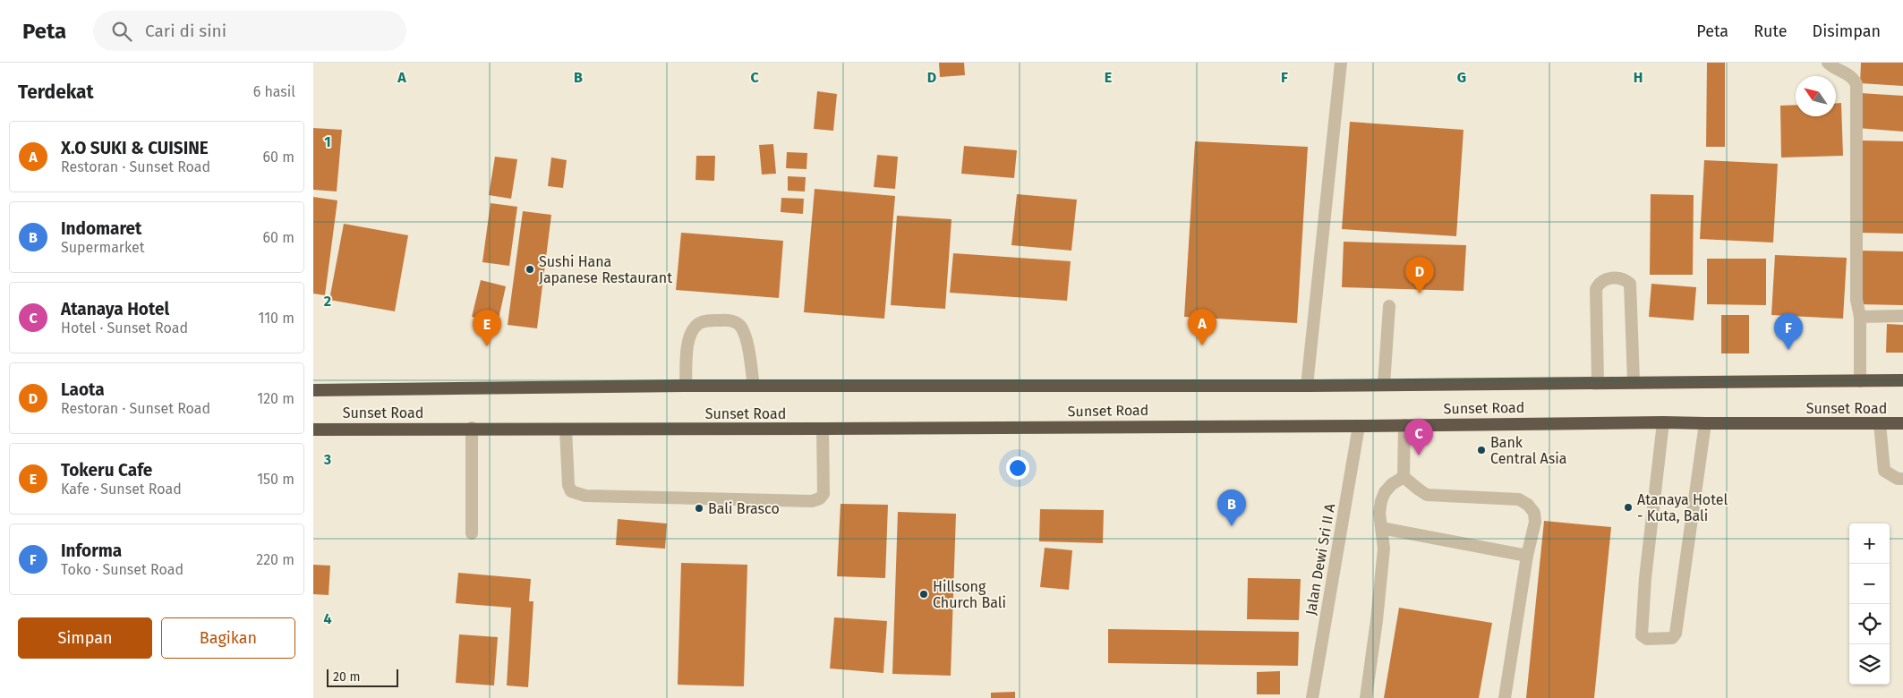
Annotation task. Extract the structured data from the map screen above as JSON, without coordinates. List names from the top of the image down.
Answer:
{
  "streets": {
    "highway": ["Sunset Road"],
    "street": ["Jalan Dewi Sri II A"]
  },
  "crossings": [
    ["Sunset Road", "Jalan Dewi Sri II A"]
  ],
  "places": [
    "Sushi Hana Japanese Restaurant",
    "Bank Central Asia",
    "Atanaya Hotel - Kuta, Bali",
    "Bali Brasco",
    "Hillsong Church Bali"
  ],
  "scale_bar": "20 m",
  "north": "top left",
  "page": {
    "header": "Peta",
    "search": "Cari di sini",
    "nav": ["Peta", "Rute", "Disimpan"],
    "heading": ["Terdekat", "6 hasil"],
    "list": [
      {
        "mark": "A",
        "name": "X.O SUKI & CUISINE",
        "note": "Restoran · Sunset Road",
        "value": "60 m"
      },
      {
        "mark": "B",
        "name": "Indomaret",
        "note": "Supermarket",
        "value": "60 m"
      },
      {
        "mark": "C",
        "name": "Atanaya Hotel",
        "note": "Hotel · Sunset Road",
        "value": "110 m"
      },
      {
        "mark": "D",
        "name": "Laota",
        "note": "Restoran · Sunset Road",
        "value": "120 m"
      },
      {
        "mark": "E",
        "name": "Tokeru Cafe",
        "note": "Kafe · Sunset Road",
        "value": "150 m"
      },
      {
        "mark": "F",
        "name": "Informa",
        "note": "Toko · Sunset Road",
        "value": "220 m"
      }
    ],
    "pins": [
      "D",
      "A",
      "E",
      "F",
      "C",
      "B"
    ],
    "map_buttons": ["+", "−"],
    "buttons": ["Simpan", "Bagikan"],
    "scale": "20 m"
  },
  "grid": {
    "columns": [
      "A",
      "B",
      "C",
      "D",
      "E",
      "F",
      "G",
      "H"
    ],
    "rows": [
      "1",
      "2",
      "3",
      "4"
    ]
  }
}
